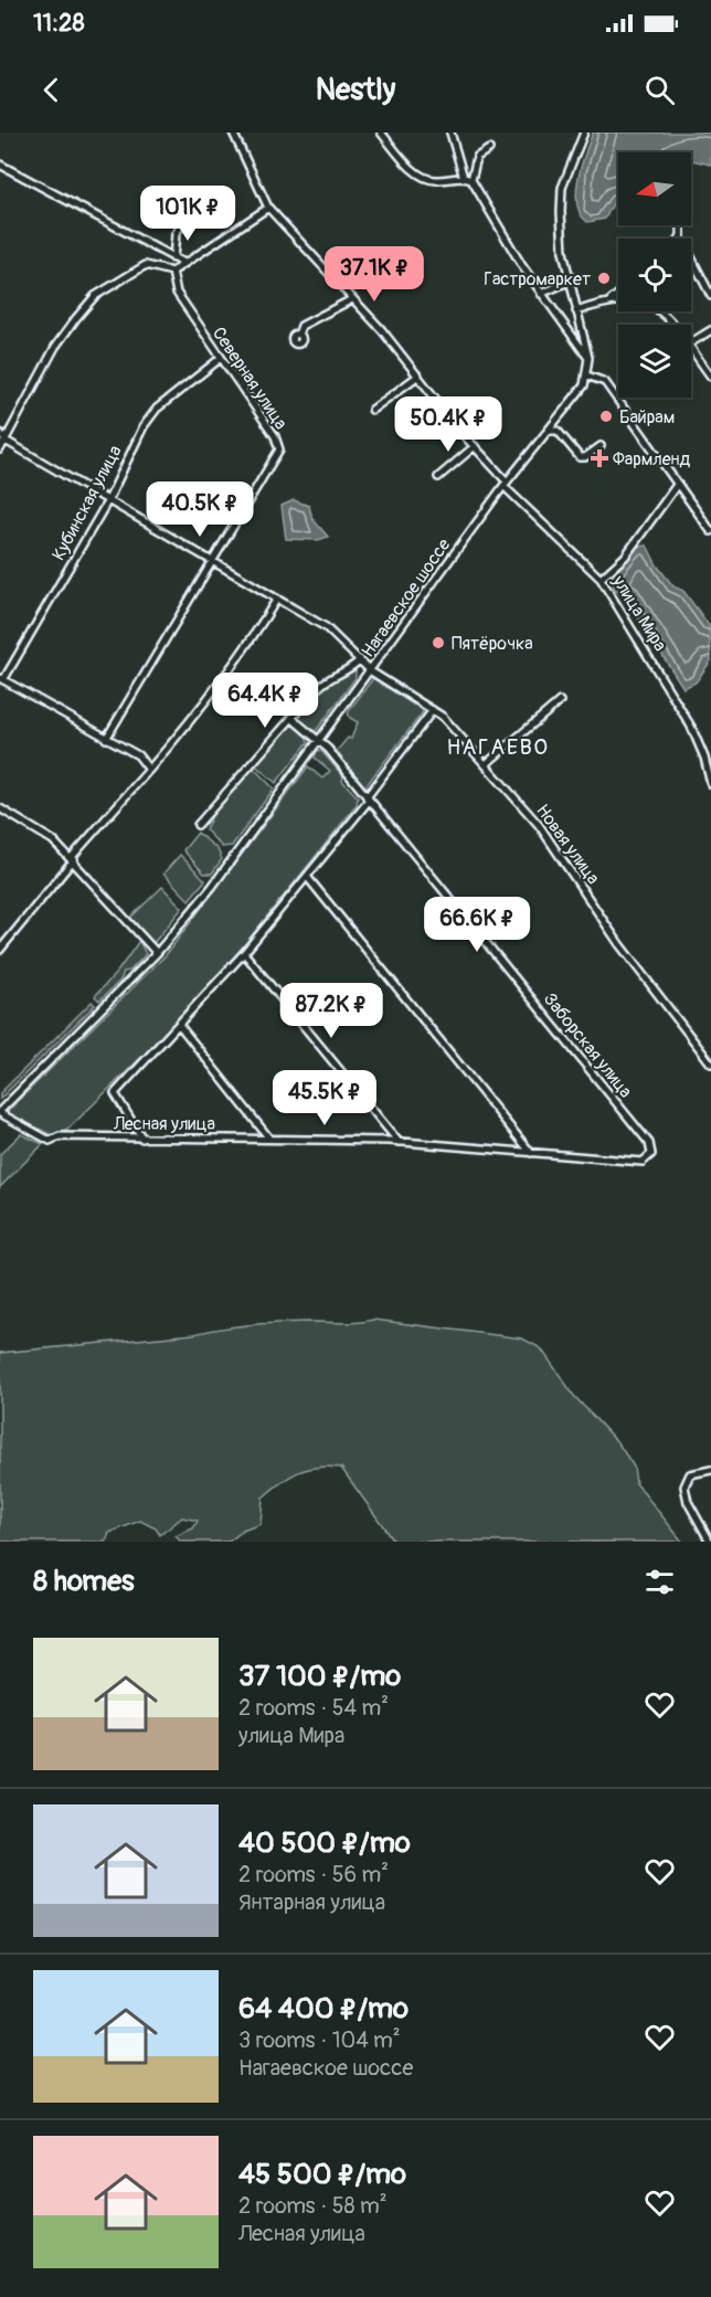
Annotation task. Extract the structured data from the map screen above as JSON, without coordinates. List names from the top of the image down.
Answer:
{
  "streets": {
    "street": [
      "Северная улица",
      "Кубинская улица",
      "Нагаевское шоссе",
      "улица Мира",
      "Новая улица",
      "Заборская улица",
      "Лесная улица"
    ]
  },
  "crossings": [
    ["Северная улица", "Кубинская улица"],
    ["Северная улица", "Новая улица"],
    ["Кубинская улица", "Новая улица"],
    ["Нагаевское шоссе", "улица Мира"],
    ["Нагаевское шоссе", "Новая улица"],
    ["Нагаевское шоссе", "Заборская улица"],
    ["Нагаевское шоссе", "Лесная улица"],
    ["Заборская улица", "Лесная улица"]
  ],
  "districts": ["НАГАЕВО"],
  "places": {
    "other": ["Гастромаркет", "Байрам", "Пятёрочка"],
    "health": ["Фармленд"]
  },
  "north": "left",
  "page": {
    "status": "11:28",
    "header": "Nestly",
    "price": [
      "101K ₽",
      "37.1K ₽",
      "50.4K ₽",
      "40.5K ₽",
      "64.4K ₽",
      "66.6K ₽",
      "87.2K ₽",
      "45.5K ₽"
    ],
    "heading": "8 homes",
    "list": [
      {
        "name": "37 100 ₽/mo",
        "note": "2 rooms · 54 m² · улица Мира"
      },
      {
        "name": "40 500 ₽/mo",
        "note": "2 rooms · 56 m² · Янтарная улица"
      },
      {
        "name": "64 400 ₽/mo",
        "note": "3 rooms · 104 m² · Нагаевское шоссе"
      },
      {
        "name": "45 500 ₽/mo",
        "note": "2 rooms · 58 m² · Лесная улица"
      }
    ]
  }
}
